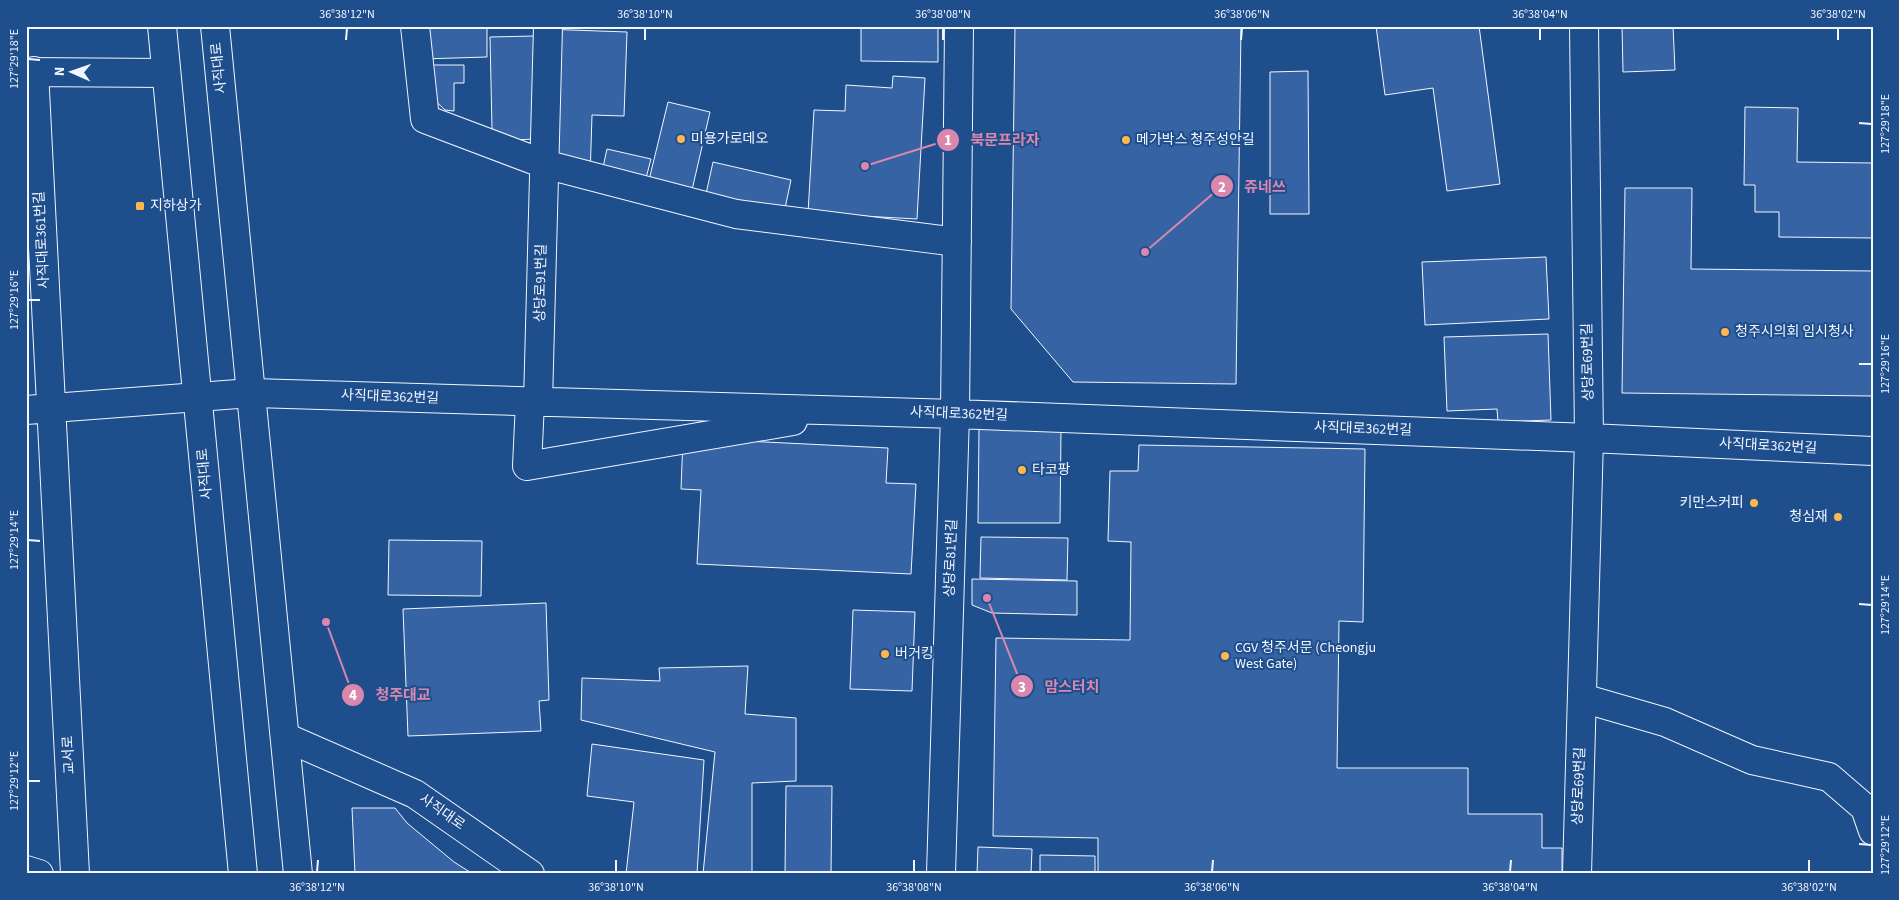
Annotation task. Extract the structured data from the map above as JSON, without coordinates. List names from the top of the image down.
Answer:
{
  "streets": {
    "street": [
      "사직대로",
      "사직대로361번길",
      "상당로91번길",
      "상당로69번길",
      "사직대로362번길",
      "상당로81번길",
      "교서로"
    ]
  },
  "crossings": [
    ["사직대로", "사직대로362번길"],
    ["사직대로361번길", "교서로"],
    ["상당로91번길", "사직대로362번길"],
    ["상당로69번길", "사직대로362번길"],
    ["사직대로362번길", "상당로81번길"]
  ],
  "places": {
    "other": [
      "미용가로데오",
      "메가박스 청주성안길",
      "북문프라자",
      "쥬네쓰",
      "청주시의회 임시청사",
      "타코팡",
      "키만스커피",
      "청심재",
      "맘스터치",
      "청주대교",
      "버거킹",
      "CGV 청주서문 (Cheongju West Gate)"
    ],
    "transit": ["지하상가"]
  },
  "north": "left",
  "coordinates": [
    "36°38'12\"N",
    "36°38'10\"N",
    "36°38'08\"N",
    "36°38'06\"N",
    "36°38'04\"N",
    "36°38'02\"N",
    "127°29'18\"E",
    "127°29'16\"E",
    "127°29'14\"E",
    "127°29'12\"E"
  ]
}
